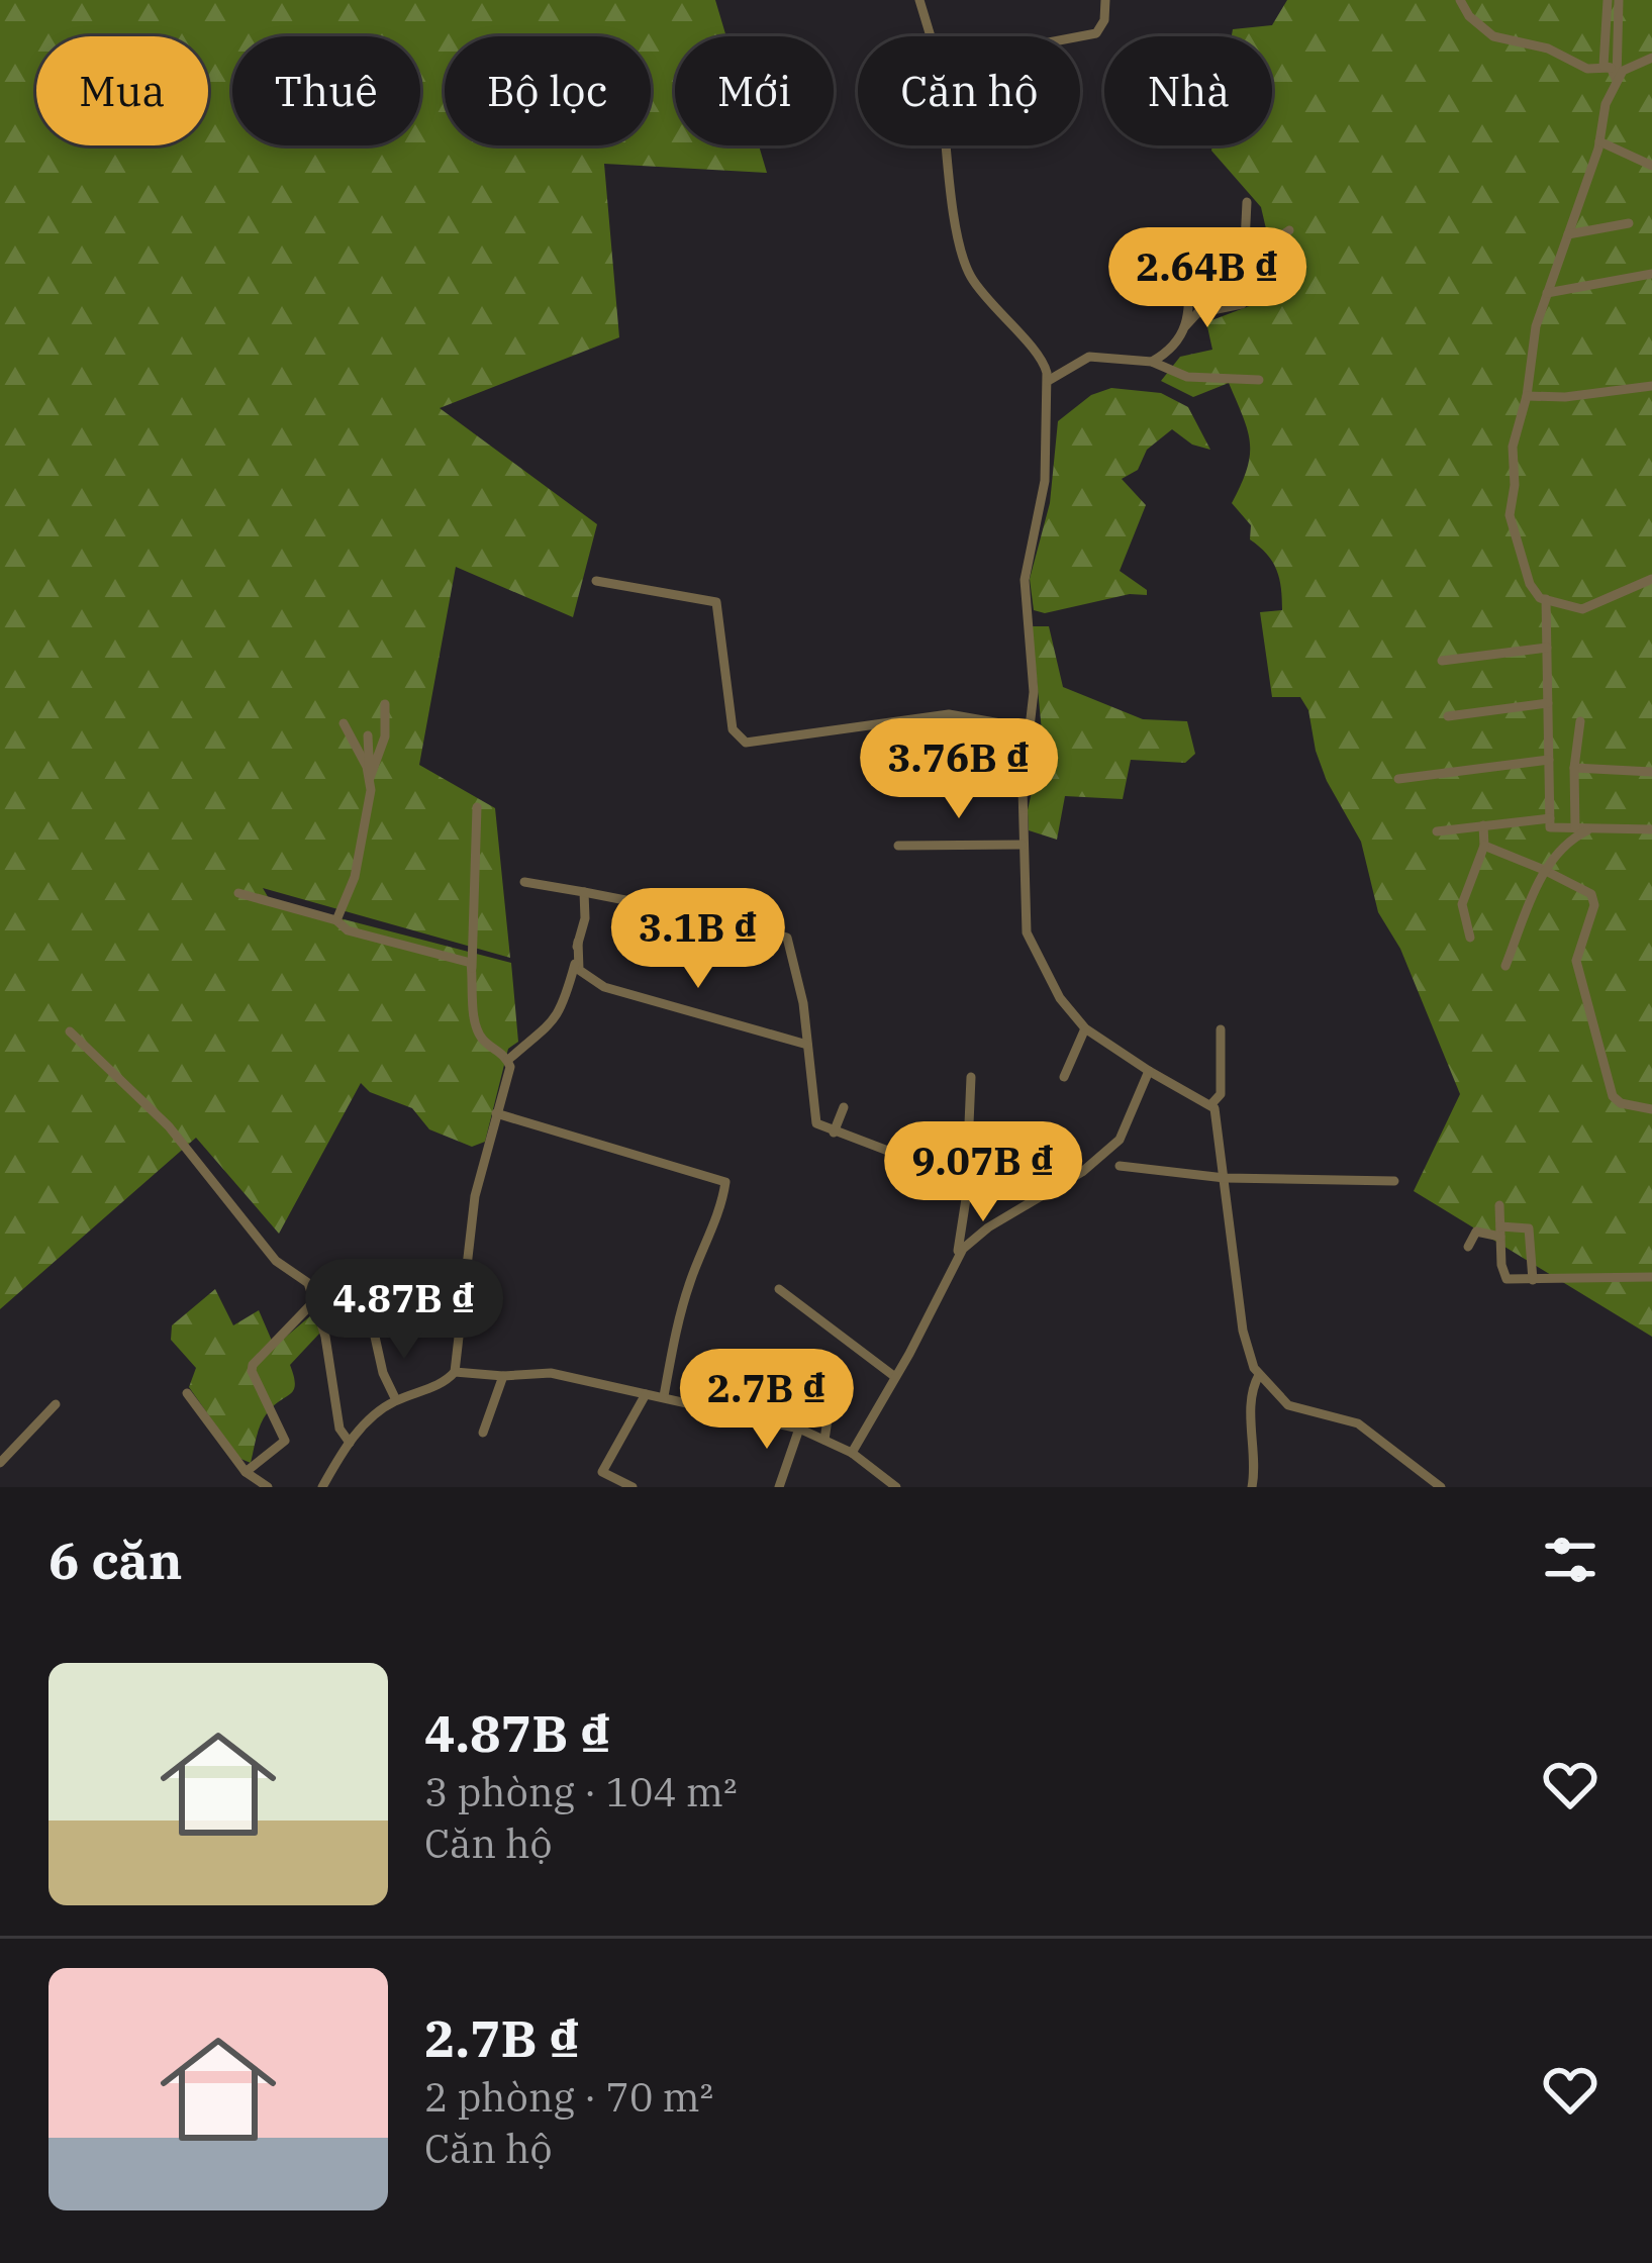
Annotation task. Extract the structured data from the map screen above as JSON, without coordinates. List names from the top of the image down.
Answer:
{
  "page": {
    "chip": [
      "Mua",
      "Thuê",
      "Bộ lọc",
      "Mới",
      "Căn hộ",
      "Nhà"
    ],
    "price": [
      "2.64B ₫",
      "3.76B ₫",
      "3.1B ₫",
      "9.07B ₫",
      "4.87B ₫",
      "2.7B ₫"
    ],
    "heading": "6 căn",
    "list": [
      {
        "name": "4.87B ₫",
        "note": "3 phòng · 104 m² · Căn hộ"
      },
      {
        "name": "2.7B ₫",
        "note": "2 phòng · 70 m² · Căn hộ"
      }
    ]
  }
}
